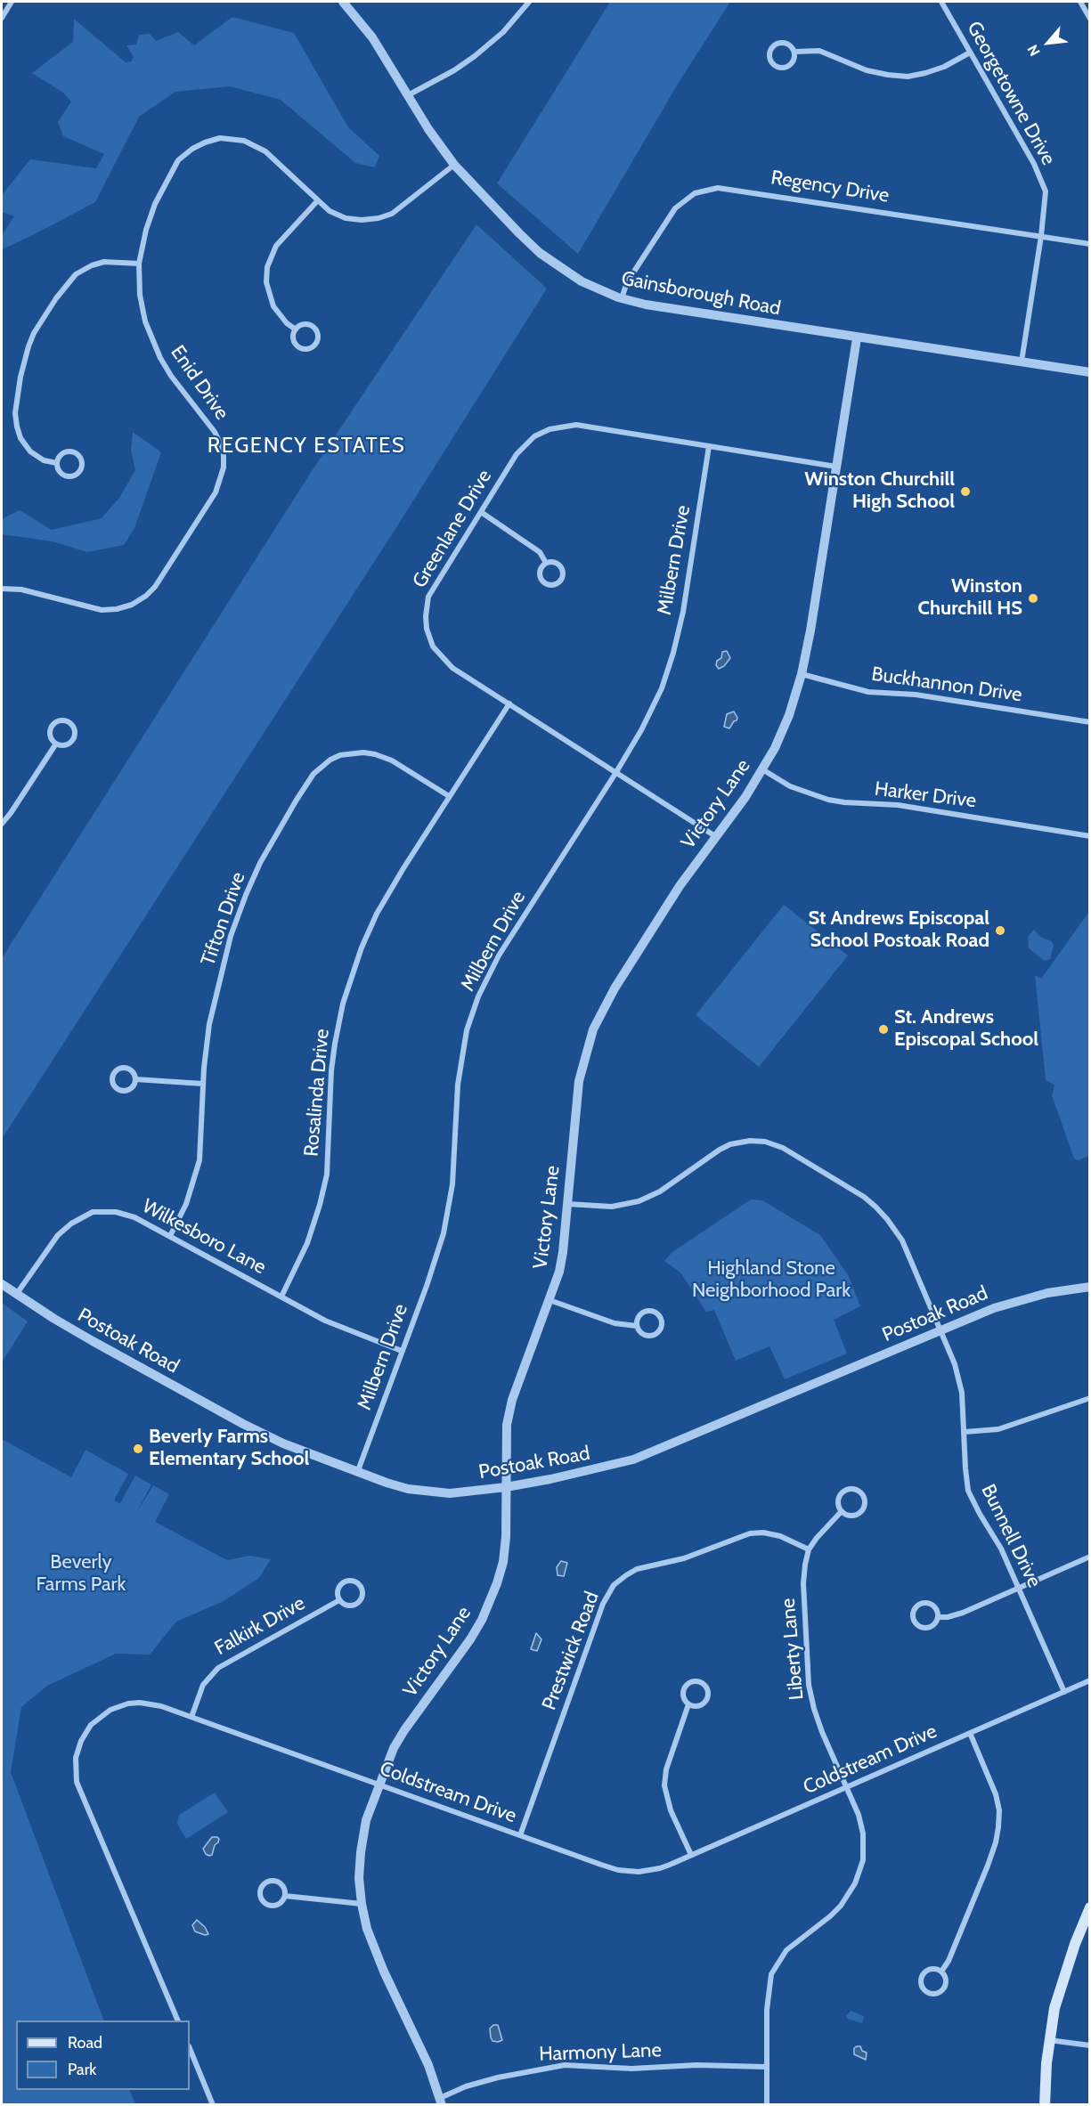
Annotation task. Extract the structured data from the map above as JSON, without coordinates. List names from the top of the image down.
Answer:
{
  "streets": {
    "street": [
      "Georgetowne Drive",
      "Regency Drive",
      "Gainsborough Road",
      "Enid Drive",
      "Greenlane Drive",
      "Milbern Drive",
      "Buckhannon Drive",
      "Harker Drive",
      "Victory Lane",
      "Tifton Drive",
      "Rosalinda Drive",
      "Wilkesboro Lane",
      "Postoak Road",
      "Bunnell Drive",
      "Falkirk Drive",
      "Liberty Lane",
      "Prestwick Road",
      "Coldstream Drive",
      "Harmony Lane"
    ]
  },
  "crossings": [
    ["Georgetowne Drive", "Regency Drive"],
    ["Georgetowne Drive", "Gainsborough Road"],
    ["Regency Drive", "Gainsborough Road"],
    ["Gainsborough Road", "Enid Drive"],
    ["Gainsborough Road", "Victory Lane"],
    ["Greenlane Drive", "Milbern Drive"],
    ["Greenlane Drive", "Victory Lane"],
    ["Greenlane Drive", "Rosalinda Drive"],
    ["Milbern Drive", "Wilkesboro Lane"],
    ["Milbern Drive", "Postoak Road"],
    ["Buckhannon Drive", "Victory Lane"],
    ["Harker Drive", "Victory Lane"],
    ["Victory Lane", "Postoak Road"],
    ["Victory Lane", "Bunnell Drive"],
    ["Victory Lane", "Coldstream Drive"],
    ["Victory Lane", "Harmony Lane"],
    ["Tifton Drive", "Rosalinda Drive"],
    ["Tifton Drive", "Wilkesboro Lane"],
    ["Rosalinda Drive", "Wilkesboro Lane"],
    ["Wilkesboro Lane", "Postoak Road"],
    ["Postoak Road", "Bunnell Drive"],
    ["Bunnell Drive", "Coldstream Drive"],
    ["Falkirk Drive", "Coldstream Drive"],
    ["Liberty Lane", "Prestwick Road"],
    ["Liberty Lane", "Coldstream Drive"],
    ["Liberty Lane", "Harmony Lane"],
    ["Prestwick Road", "Coldstream Drive"]
  ],
  "districts": ["REGENCY ESTATES"],
  "parks": ["Highland Stone Neighborhood Park", "Beverly Farms Park"],
  "places": [
    "Winston Churchill High School",
    "Winston Churchill HS",
    "St Andrews Episcopal School Postoak Road",
    "St. Andrews Episcopal School",
    "Beverly Farms Elementary School"
  ],
  "legend": ["Road", "Park"],
  "north": "bottom left"
}
